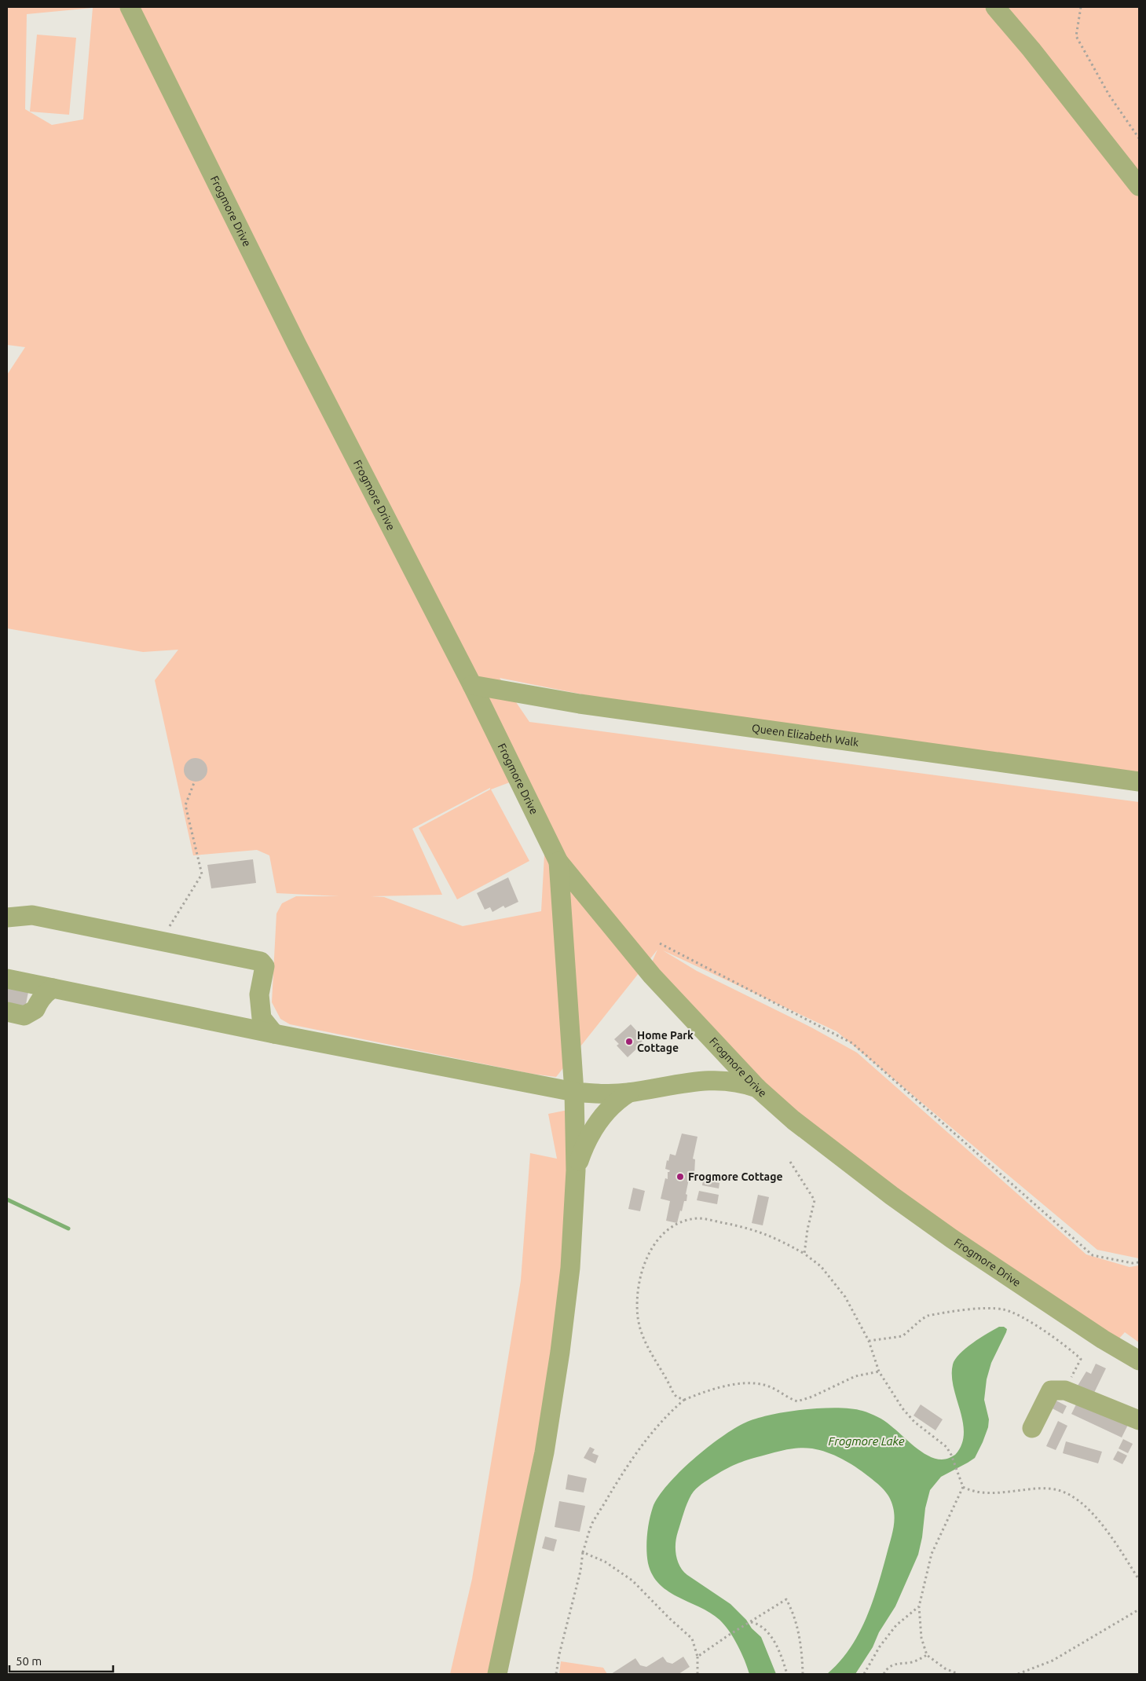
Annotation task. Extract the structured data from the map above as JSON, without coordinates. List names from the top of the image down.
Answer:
{
  "streets": {
    "lane": ["Frogmore Drive", "Queen Elizabeth Walk"]
  },
  "crossings": [
    ["Frogmore Drive", "Queen Elizabeth Walk"]
  ],
  "water": ["Frogmore Lake"],
  "places": ["Home Park Cottage", "Frogmore Cottage"],
  "scale_bar": "50 m"
}
